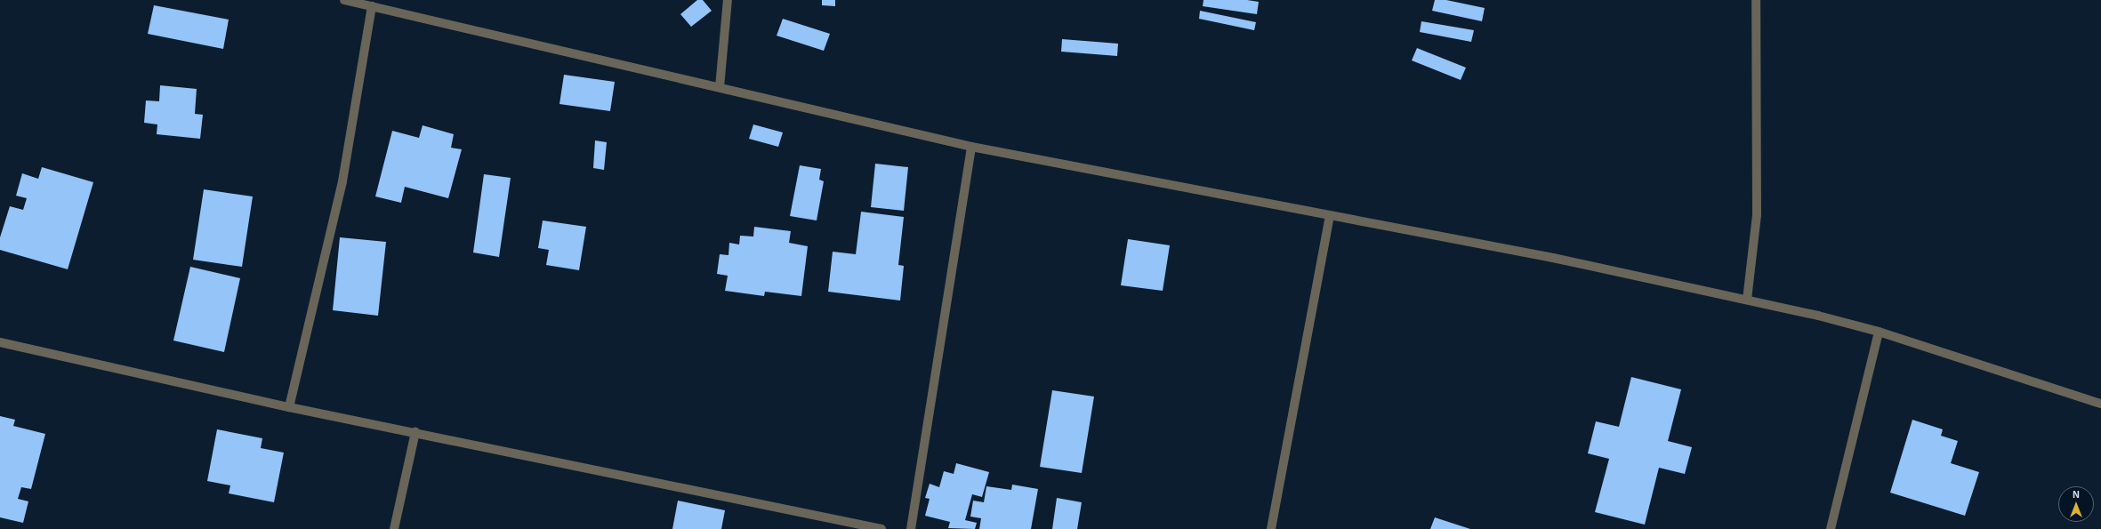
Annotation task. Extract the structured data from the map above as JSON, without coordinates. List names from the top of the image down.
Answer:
{
  "north": "top"
}
